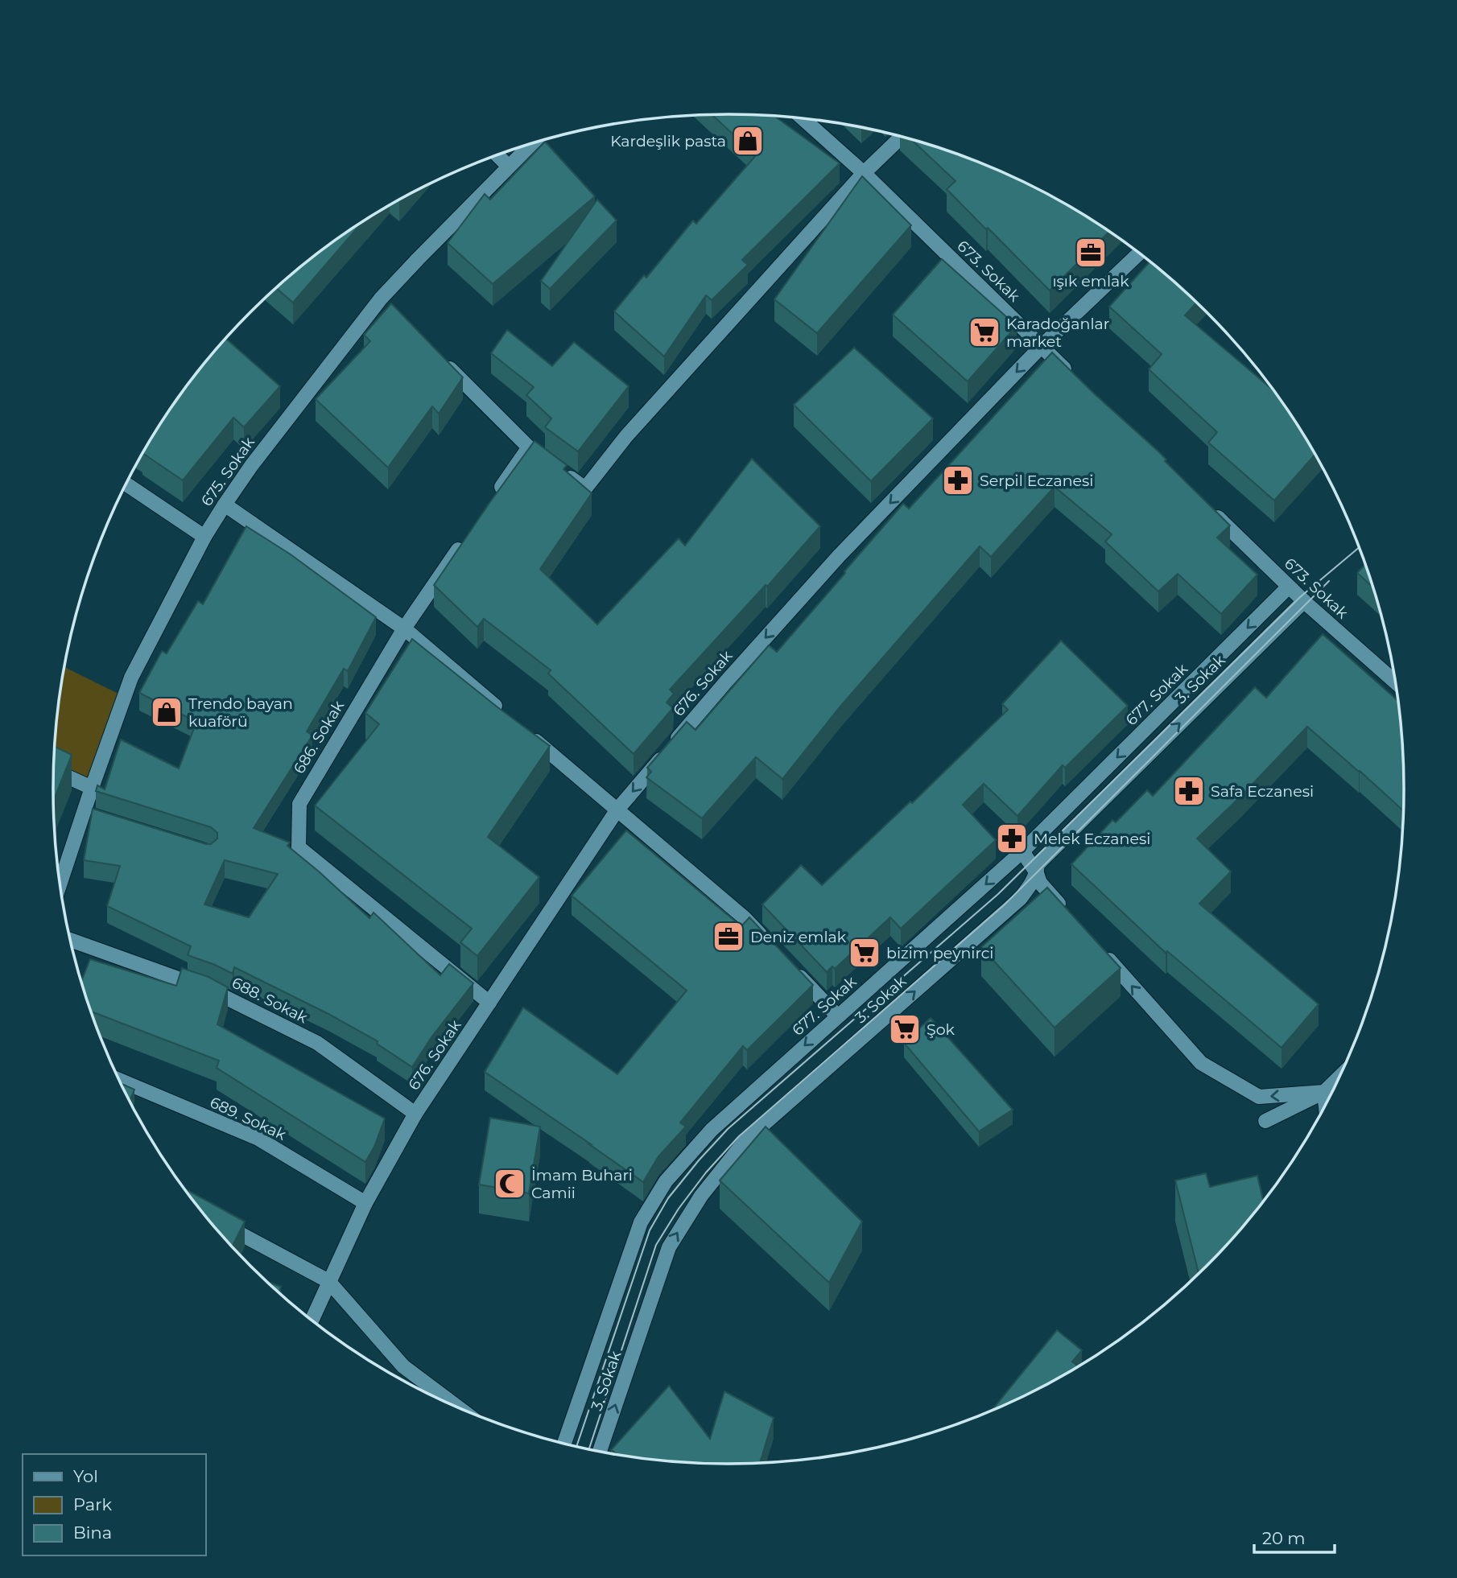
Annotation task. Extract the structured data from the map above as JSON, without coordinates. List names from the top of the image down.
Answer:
{
  "streets": {
    "street": [
      "673. Sokak",
      "675. Sokak",
      "3. Sokak",
      "676. Sokak",
      "677. Sokak",
      "686. Sokak",
      "688. Sokak",
      "689. Sokak"
    ]
  },
  "crossings": [
    ["673. Sokak", "3. Sokak"],
    ["673. Sokak", "676. Sokak"],
    ["673. Sokak", "677. Sokak"],
    ["676. Sokak", "686. Sokak"],
    ["676. Sokak", "688. Sokak"],
    ["676. Sokak", "689. Sokak"]
  ],
  "one_way": ["3. Sokak", "676. Sokak", "677. Sokak"],
  "places": {
    "shop": ["Kardeşlik pasta", "Trendo bayan kuaförü"],
    "office": ["ışık emlak", "Deniz emlak"],
    "supermarket": ["Karadoğanlar market", "bizim peynirci", "Şok"],
    "pharmacy": ["Serpil Eczanesi", "Safa Eczanesi", "Melek Eczanesi"],
    "mosque": ["İmam Buhari Camii"]
  },
  "legend": ["Yol", "Park", "Bina"],
  "scale_bar": "20 m"
}
